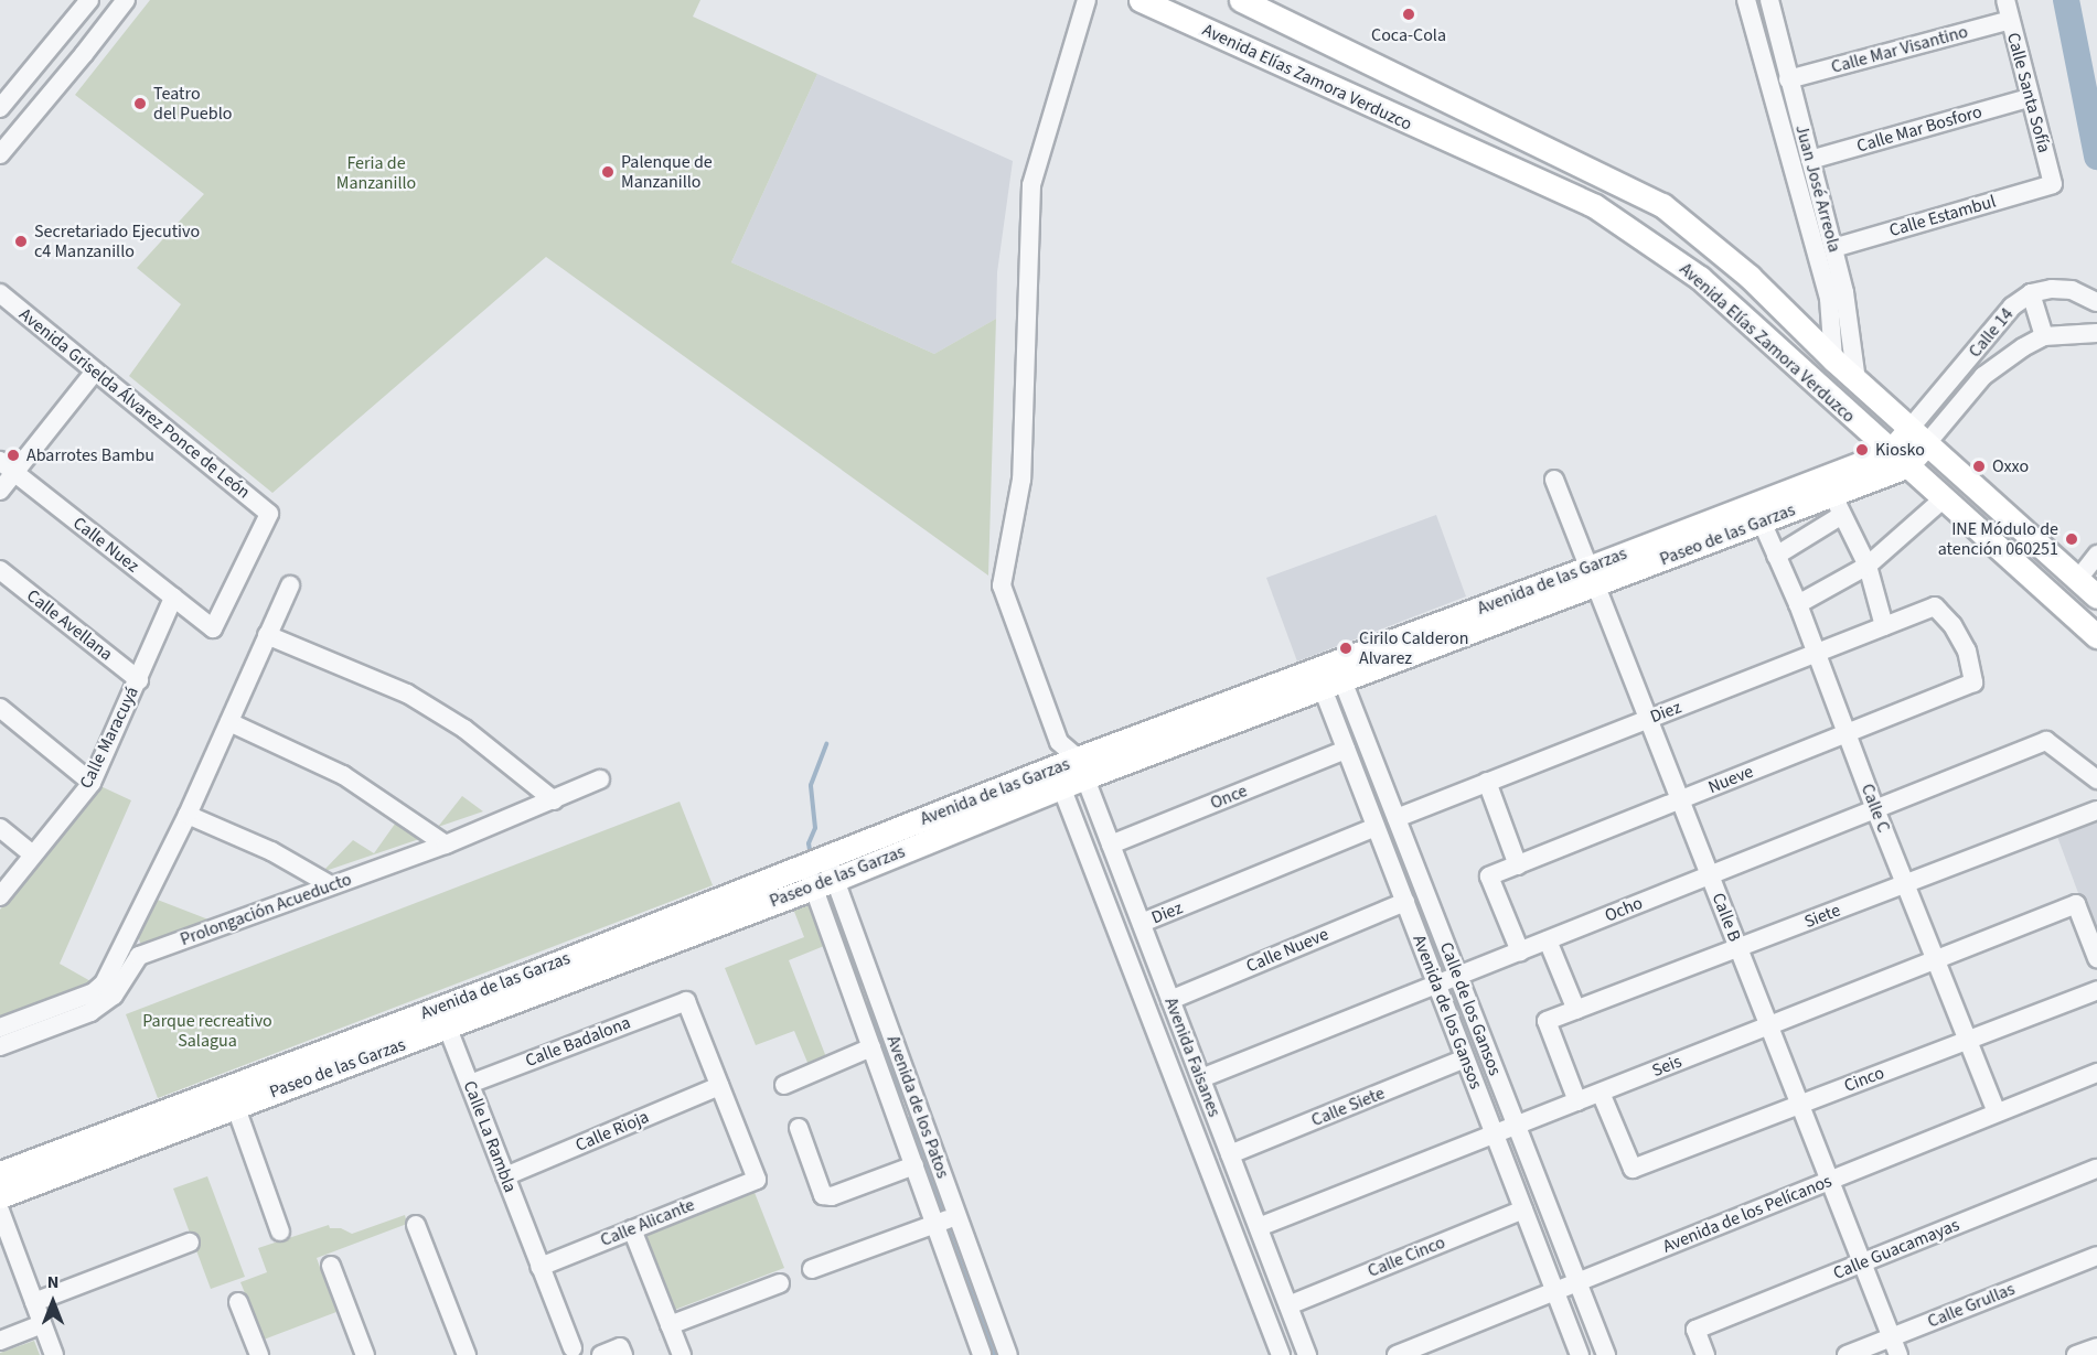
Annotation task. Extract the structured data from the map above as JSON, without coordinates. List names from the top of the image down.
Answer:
{
  "streets": {
    "main road": ["Avenida Elías Zamora Verduzco", "Paseo de las Garzas", "Avenida de las Garzas"],
    "street": [
      "Calle Mar Visantino",
      "Calle Santa Sofía",
      "Calle Mar Bosforo",
      "Juan José Arreola",
      "Calle Estambul",
      "Calle 14",
      "Avenida Griselda Álvarez Ponce de León",
      "Calle Nuez",
      "Calle Avellana",
      "Diez",
      "Calle Maracuyá",
      "Nueve",
      "Once",
      "Calle C",
      "Prolongación Acueducto",
      "Ocho",
      "Siete",
      "Calle B",
      "Calle Nueve",
      "Calle de los Gansos",
      "Avenida de los Gansos",
      "Calle Badalona",
      "Avenida Faisanes",
      "Seis",
      "Cinco",
      "Avenida de los Patos",
      "Calle Siete",
      "Calle Rioja",
      "Calle La Rambla",
      "Avenida de los Pelícanos",
      "Calle Alicante",
      "Calle Guacamayas",
      "Calle Cinco",
      "Calle Grullas"
    ]
  },
  "crossings": [
    ["Calle Mar Visantino", "Calle Santa Sofía"],
    ["Calle Mar Visantino", "Juan José Arreola"],
    ["Avenida Elías Zamora Verduzco", "Juan José Arreola"],
    ["Avenida Elías Zamora Verduzco", "Calle 14"],
    ["Avenida Elías Zamora Verduzco", "Paseo de las Garzas"],
    ["Avenida Elías Zamora Verduzco", "Avenida de las Garzas"],
    ["Calle Santa Sofía", "Calle Mar Bosforo"],
    ["Calle Santa Sofía", "Calle Estambul"],
    ["Calle Mar Bosforo", "Juan José Arreola"],
    ["Juan José Arreola", "Calle Estambul"],
    ["Calle 14", "Paseo de las Garzas"],
    ["Avenida Griselda Álvarez Ponce de León", "Calle Nuez"],
    ["Paseo de las Garzas", "Avenida de las Garzas"],
    ["Paseo de las Garzas", "Calle C"],
    ["Paseo de las Garzas", "Calle La Rambla"],
    ["Calle Nuez", "Calle Maracuyá"],
    ["Avenida de las Garzas", "Calle C"],
    ["Avenida de las Garzas", "Calle B"],
    ["Avenida de las Garzas", "Calle de los Gansos"],
    ["Avenida de las Garzas", "Avenida de los Gansos"],
    ["Avenida de las Garzas", "Avenida Faisanes"],
    ["Avenida de las Garzas", "Avenida de los Patos"],
    ["Avenida de las Garzas", "Calle La Rambla"],
    ["Calle Avellana", "Calle Maracuyá"],
    ["Diez", "Nueve"],
    ["Diez", "Calle C"],
    ["Diez", "Calle B"],
    ["Diez", "Calle de los Gansos"],
    ["Diez", "Avenida de los Gansos"],
    ["Diez", "Avenida Faisanes"],
    ["Nueve", "Calle C"],
    ["Nueve", "Ocho"],
    ["Nueve", "Calle B"],
    ["Once", "Avenida de los Gansos"],
    ["Once", "Avenida Faisanes"],
    ["Calle C", "Ocho"],
    ["Calle C", "Siete"],
    ["Calle C", "Seis"],
    ["Calle C", "Cinco"],
    ["Calle C", "Avenida de los Pelícanos"],
    ["Ocho", "Calle B"],
    ["Ocho", "Calle de los Gansos"],
    ["Ocho", "Avenida de los Gansos"],
    ["Ocho", "Avenida Faisanes"],
    ["Siete", "Calle B"],
    ["Siete", "Seis"],
    ["Calle B", "Seis"],
    ["Calle B", "Cinco"],
    ["Calle B", "Avenida de los Pelícanos"],
    ["Calle B", "Calle Guacamayas"],
    ["Calle B", "Calle Grullas"],
    ["Calle Nueve", "Avenida de los Gansos"],
    ["Calle Nueve", "Avenida Faisanes"],
    ["Calle de los Gansos", "Avenida de los Gansos"],
    ["Calle de los Gansos", "Seis"],
    ["Calle de los Gansos", "Avenida de los Pelícanos"],
    ["Avenida de los Gansos", "Seis"],
    ["Avenida de los Gansos", "Calle Siete"],
    ["Avenida de los Gansos", "Avenida de los Pelícanos"],
    ["Avenida de los Gansos", "Calle Cinco"],
    ["Calle Badalona", "Calle Rioja"],
    ["Calle Badalona", "Calle La Rambla"],
    ["Calle Badalona", "Calle Alicante"],
    ["Avenida Faisanes", "Seis"],
    ["Avenida Faisanes", "Calle Siete"],
    ["Avenida Faisanes", "Calle Cinco"],
    ["Seis", "Cinco"],
    ["Calle Rioja", "Calle La Rambla"],
    ["Calle Rioja", "Calle Alicante"],
    ["Calle La Rambla", "Calle Alicante"]
  ],
  "parks": ["Feria de Manzanillo", "Parque recreativo Salagua"],
  "places": [
    "Coca-Cola",
    "Teatro del Pueblo",
    "Palenque de Manzanillo",
    "Secretariado Ejecutivo c4 Manzanillo",
    "Kiosko",
    "Abarrotes Bambu",
    "Oxxo",
    "INE Módulo de atención 060251",
    "Cirilo Calderon Alvarez"
  ],
  "north": "top"
}
